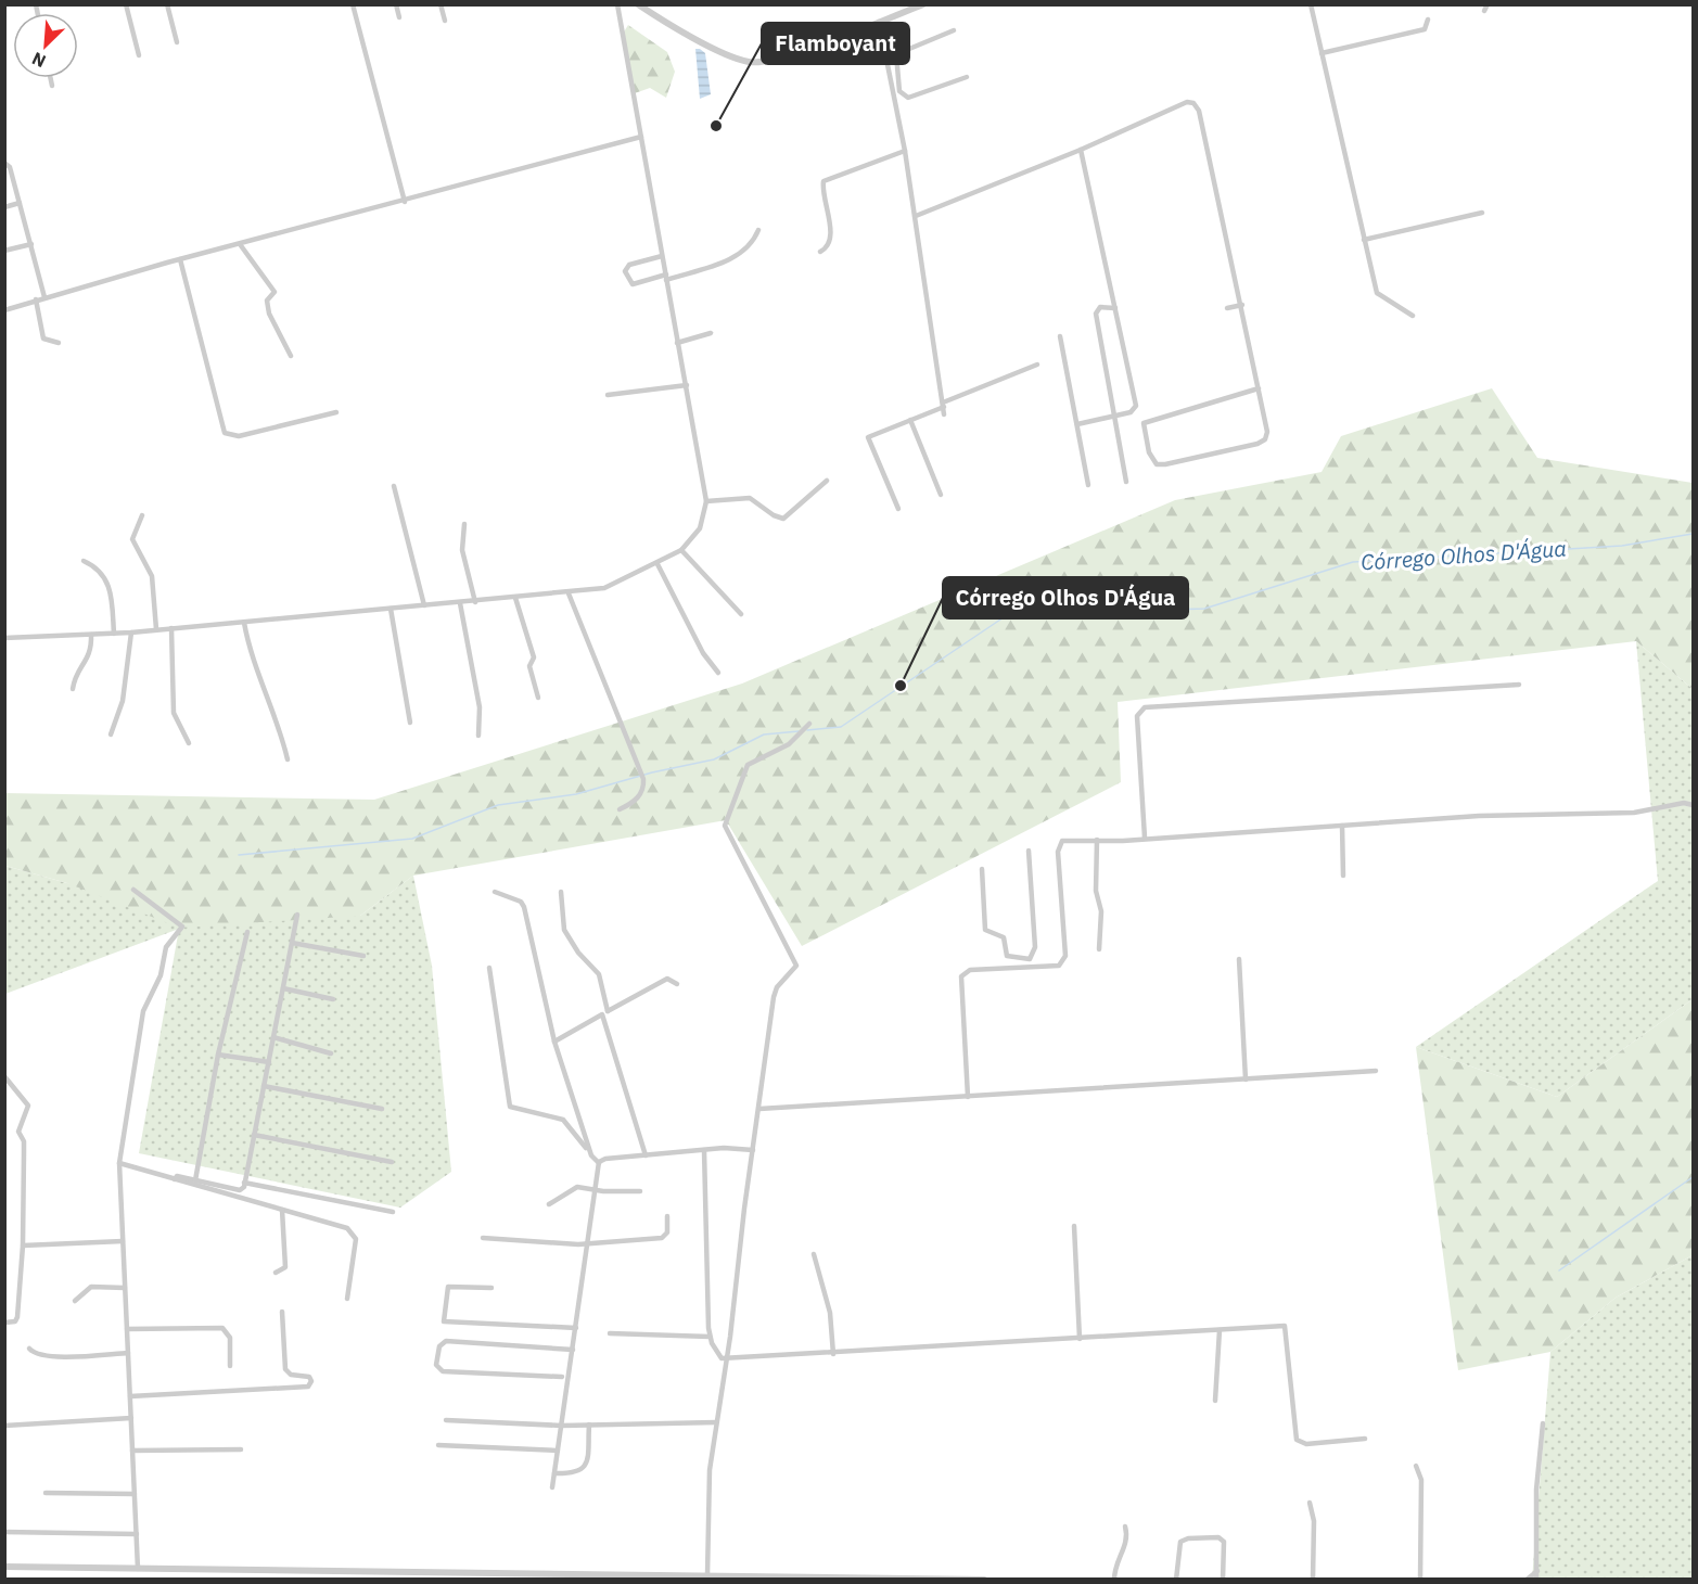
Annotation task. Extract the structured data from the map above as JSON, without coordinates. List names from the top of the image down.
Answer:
{
  "water": ["Córrego Olhos D'Água"],
  "places": ["Flamboyant", "Córrego Olhos D'Água"],
  "north": "bottom left"
}
